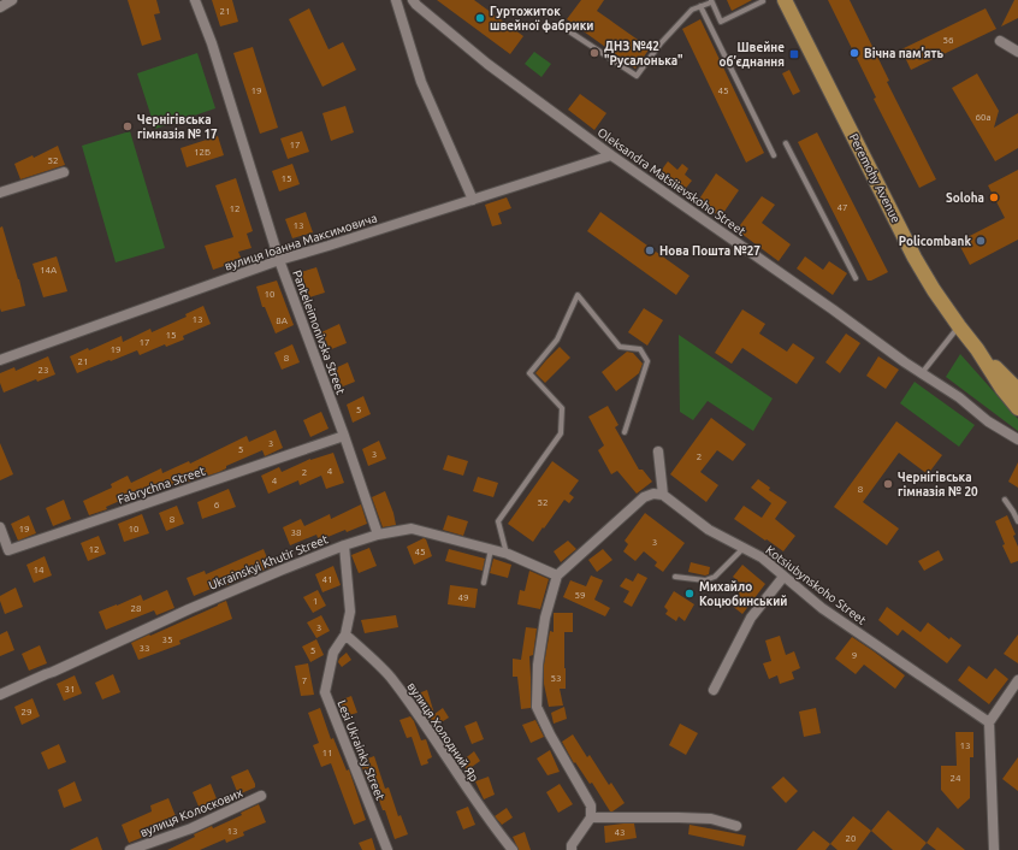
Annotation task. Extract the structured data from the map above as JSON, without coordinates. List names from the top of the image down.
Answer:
{
  "streets": {
    "main road": ["Peremohy Avenue"],
    "street": [
      "Oleksandra Matsiievskoho Street",
      "вулиця Іоанна Максимовича",
      "Panteleimonivska Street",
      "Fabrychna Street",
      "Ukrainskyi Khutir Street",
      "Kotsiubynskoho Street",
      "вулиця Холодний Яр",
      "Lesi Ukrainky Street",
      "вулиця Колоскових"
    ]
  },
  "crossings": [
    ["Oleksandra Matsiievskoho Street", "вулиця Іоанна Максимовича"],
    ["вулиця Іоанна Максимовича", "Panteleimonivska Street"],
    ["Panteleimonivska Street", "Fabrychna Street"],
    ["Panteleimonivska Street", "Ukrainskyi Khutir Street"],
    ["Ukrainskyi Khutir Street", "Lesi Ukrainky Street"],
    ["вулиця Холодний Яр", "Lesi Ukrainky Street"]
  ],
  "places": {
    "other": [
      "Гуртожиток швейної фабрики",
      "ДНЗ №42 \"Русалонька\"",
      "Вічна пам'ять",
      "Чернігівська гімназія № 17",
      "Soloha",
      "Policombank",
      "Нова Пошта №27",
      "Чернігівська гімназія № 20",
      "Михайло Коцюбинський"
    ],
    "transit": ["Швейне об’єднання"]
  },
  "house_numbers": [
    "21",
    "56",
    "19",
    "45",
    "60а",
    "17",
    "12Б",
    "52",
    "15",
    "47",
    "12",
    "13",
    "14А",
    "10",
    "13",
    "8А",
    "15",
    "17",
    "19",
    "8",
    "21",
    "23",
    "5",
    "3",
    "5",
    "3",
    "2",
    "4",
    "2",
    "4",
    "8",
    "52",
    "6",
    "8",
    "19",
    "10",
    "38",
    "3",
    "12",
    "45",
    "14",
    "41",
    "59",
    "49",
    "1",
    "28",
    "3",
    "35",
    "33",
    "5",
    "9",
    "53",
    "7",
    "31",
    "29",
    "13",
    "11",
    "24",
    "13",
    "43",
    "20"
  ]
}
